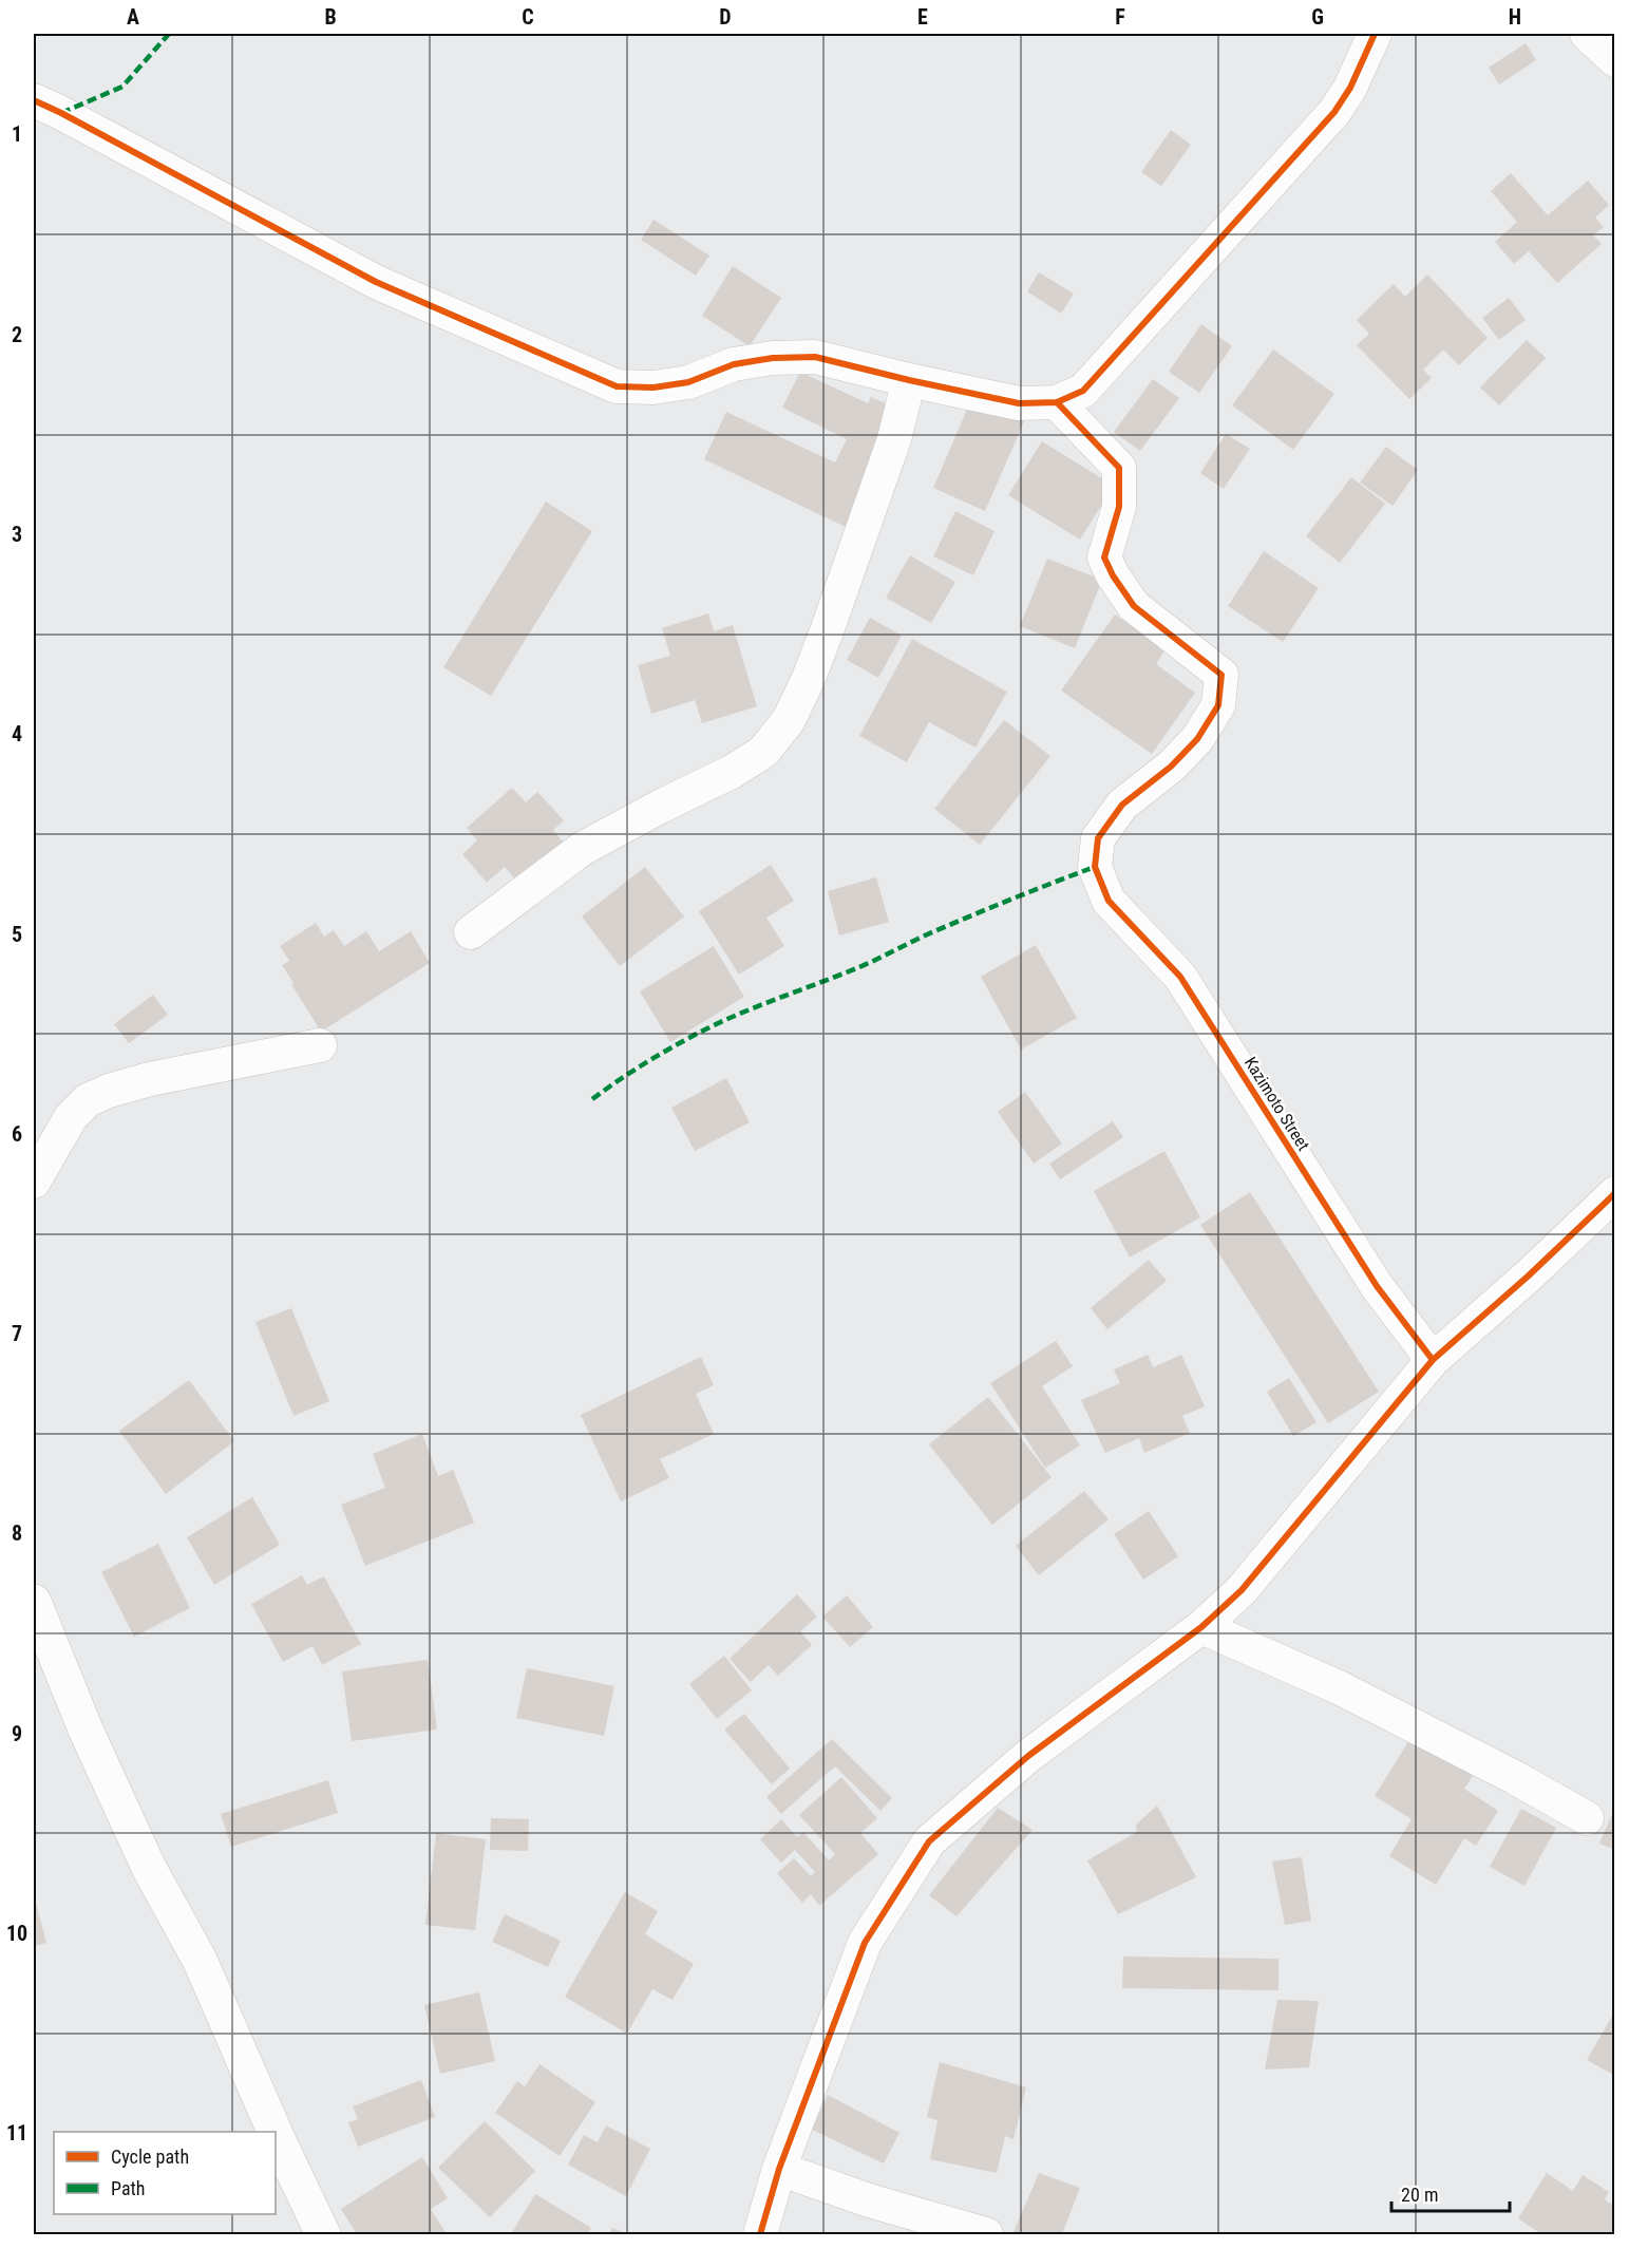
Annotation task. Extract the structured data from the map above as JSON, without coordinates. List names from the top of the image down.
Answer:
{
  "streets": {
    "street": ["Kazimoto Street"]
  },
  "legend": ["Cycle path", "Path"],
  "scale_bar": "20 m",
  "grid": {
    "columns": [
      "A",
      "B",
      "C",
      "D",
      "E",
      "F",
      "G",
      "H"
    ],
    "rows": [
      "1",
      "2",
      "3",
      "4",
      "5",
      "6",
      "7",
      "8",
      "9",
      "10",
      "11"
    ]
  }
}
